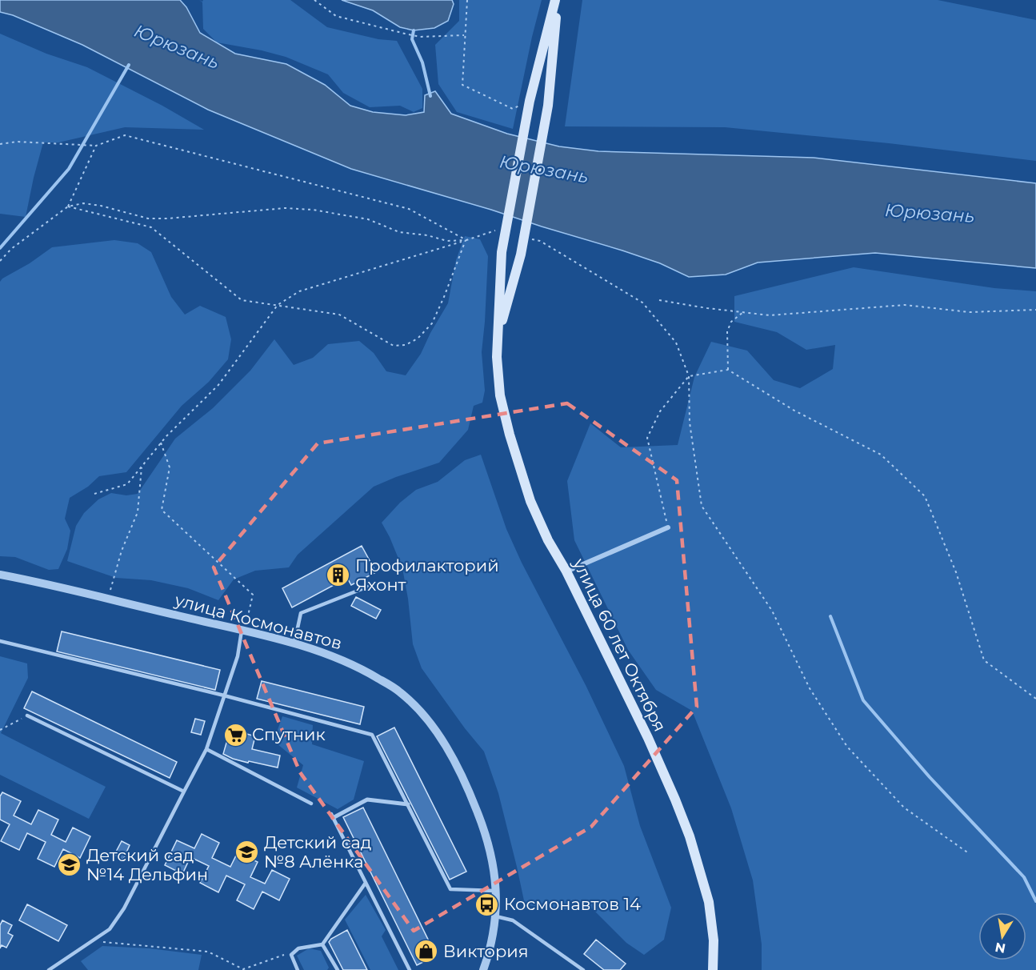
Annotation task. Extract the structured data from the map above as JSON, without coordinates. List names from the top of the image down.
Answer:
{
  "streets": {
    "main road": ["улица 60 лет Октября"],
    "street": ["улица Космонавтов"]
  },
  "water": ["Юрюзань"],
  "places": {
    "building": ["Профилакторий Яхонт"],
    "supermarket": ["Спутник"],
    "school or university": ["Детский сад №8 Алёнка", "Детский сад №14 Дельфин"],
    "bus stop": ["Космонавтов 14"],
    "shop": ["Виктория"]
  },
  "north": "bottom"
}
